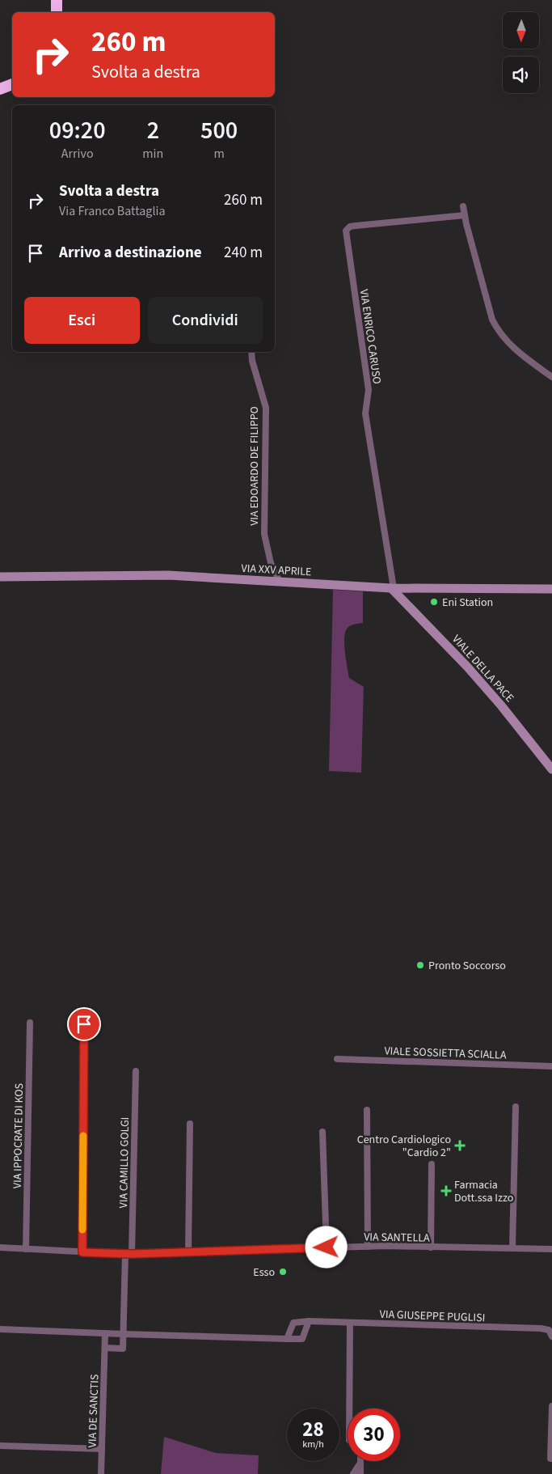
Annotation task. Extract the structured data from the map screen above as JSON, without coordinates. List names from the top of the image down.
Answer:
{
  "streets": {
    "street": [
      "VIA ENRICO CARUSO",
      "VIA EDOARDO DE FILIPPO",
      "VIA XXV APRILE",
      "VIALE DELLA PACE",
      "VIALE SOSSIETTA SCIALLA",
      "VIA IPPOCRATE DI KOS",
      "VIA CAMILLO GOLGI",
      "VIA SANTELLA",
      "VIA GIUSEPPE PUGLISI",
      "VIA DE SANCTIS"
    ]
  },
  "crossings": [
    ["VIA ENRICO CARUSO", "VIA XXV APRILE"],
    ["VIA ENRICO CARUSO", "VIALE DELLA PACE"],
    ["VIA EDOARDO DE FILIPPO", "VIA XXV APRILE"],
    ["VIA XXV APRILE", "VIALE DELLA PACE"],
    ["VIA IPPOCRATE DI KOS", "VIA SANTELLA"],
    ["VIA CAMILLO GOLGI", "VIA SANTELLA"]
  ],
  "places": {
    "other": ["Eni Station", "Pronto Soccorso", "Esso"],
    "health": ["Centro Cardiologico \"Cardio 2\"", "Farmacia Dott.ssa Izzo"]
  },
  "north": "bottom",
  "page": {
    "turn": ["260 m", "Svolta a destra"],
    "eta": [
      "09:20",
      "Arrivo",
      "2",
      "min",
      "500",
      "m"
    ],
    "list": [
      {
        "name": "Svolta a destra",
        "note": "Via Franco Battaglia",
        "value": "260 m"
      },
      {
        "name": "Arrivo a destinazione",
        "value": "240 m"
      }
    ],
    "buttons": ["Esci", "Condividi"],
    "speed": "28 km/h",
    "limit": "30"
  }
}
